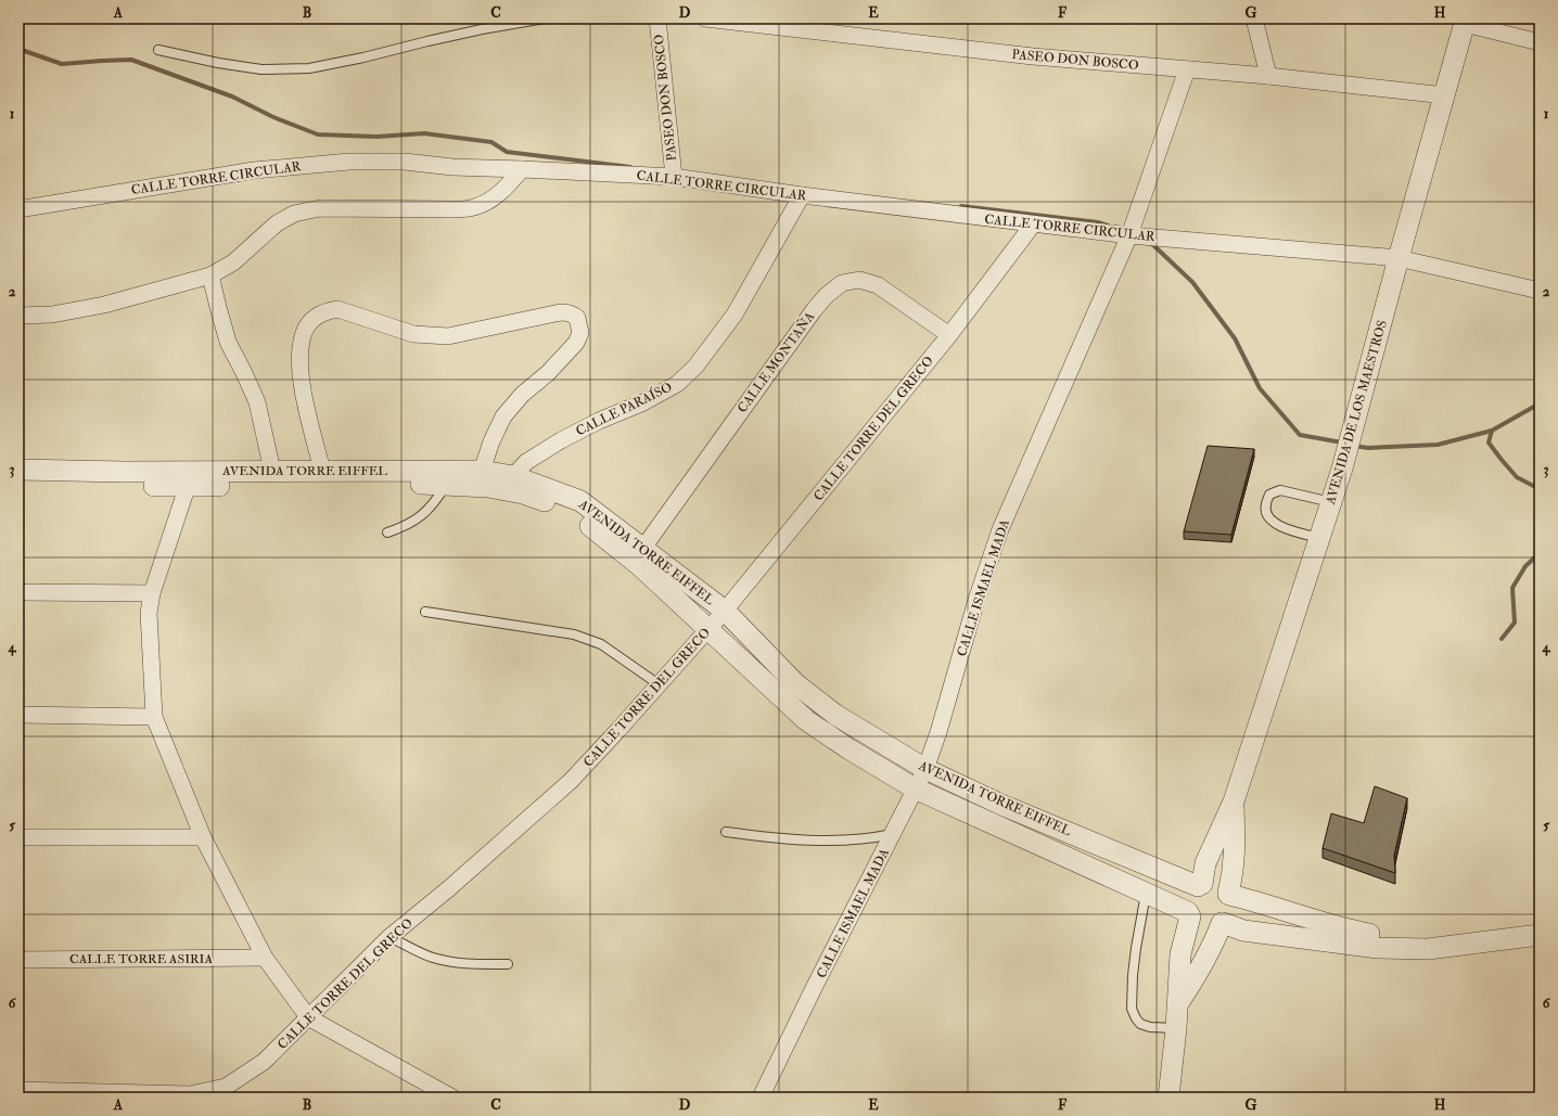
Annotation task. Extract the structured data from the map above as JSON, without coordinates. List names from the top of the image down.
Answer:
{
  "streets": {
    "street": [
      "PASEO DON BOSCO",
      "CALLE TORRE CIRCULAR",
      "CALLE MONTAÑA",
      "CALLE PARAÍSO",
      "AVENIDA DE LOS MAESTROS",
      "CALLE TORRE DEL GRECO",
      "AVENIDA TORRE EIFFEL",
      "CALLE ISMAEL MADA",
      "CALLE TORRE ASIRIA"
    ]
  },
  "crossings": [
    ["PASEO DON BOSCO", "CALLE TORRE CIRCULAR"],
    ["PASEO DON BOSCO", "AVENIDA DE LOS MAESTROS"],
    ["PASEO DON BOSCO", "CALLE ISMAEL MADA"],
    ["CALLE TORRE CIRCULAR", "CALLE PARAÍSO"],
    ["CALLE TORRE CIRCULAR", "AVENIDA DE LOS MAESTROS"],
    ["CALLE TORRE CIRCULAR", "CALLE TORRE DEL GRECO"],
    ["CALLE TORRE CIRCULAR", "CALLE ISMAEL MADA"],
    ["CALLE MONTAÑA", "CALLE TORRE DEL GRECO"],
    ["CALLE MONTAÑA", "AVENIDA TORRE EIFFEL"],
    ["CALLE PARAÍSO", "AVENIDA TORRE EIFFEL"],
    ["AVENIDA DE LOS MAESTROS", "AVENIDA TORRE EIFFEL"],
    ["CALLE TORRE DEL GRECO", "AVENIDA TORRE EIFFEL"],
    ["AVENIDA TORRE EIFFEL", "CALLE ISMAEL MADA"]
  ],
  "grid": {
    "columns": [
      "A",
      "B",
      "C",
      "D",
      "E",
      "F",
      "G",
      "H"
    ],
    "rows": [
      "1",
      "2",
      "3",
      "4",
      "5",
      "6"
    ]
  }
}
